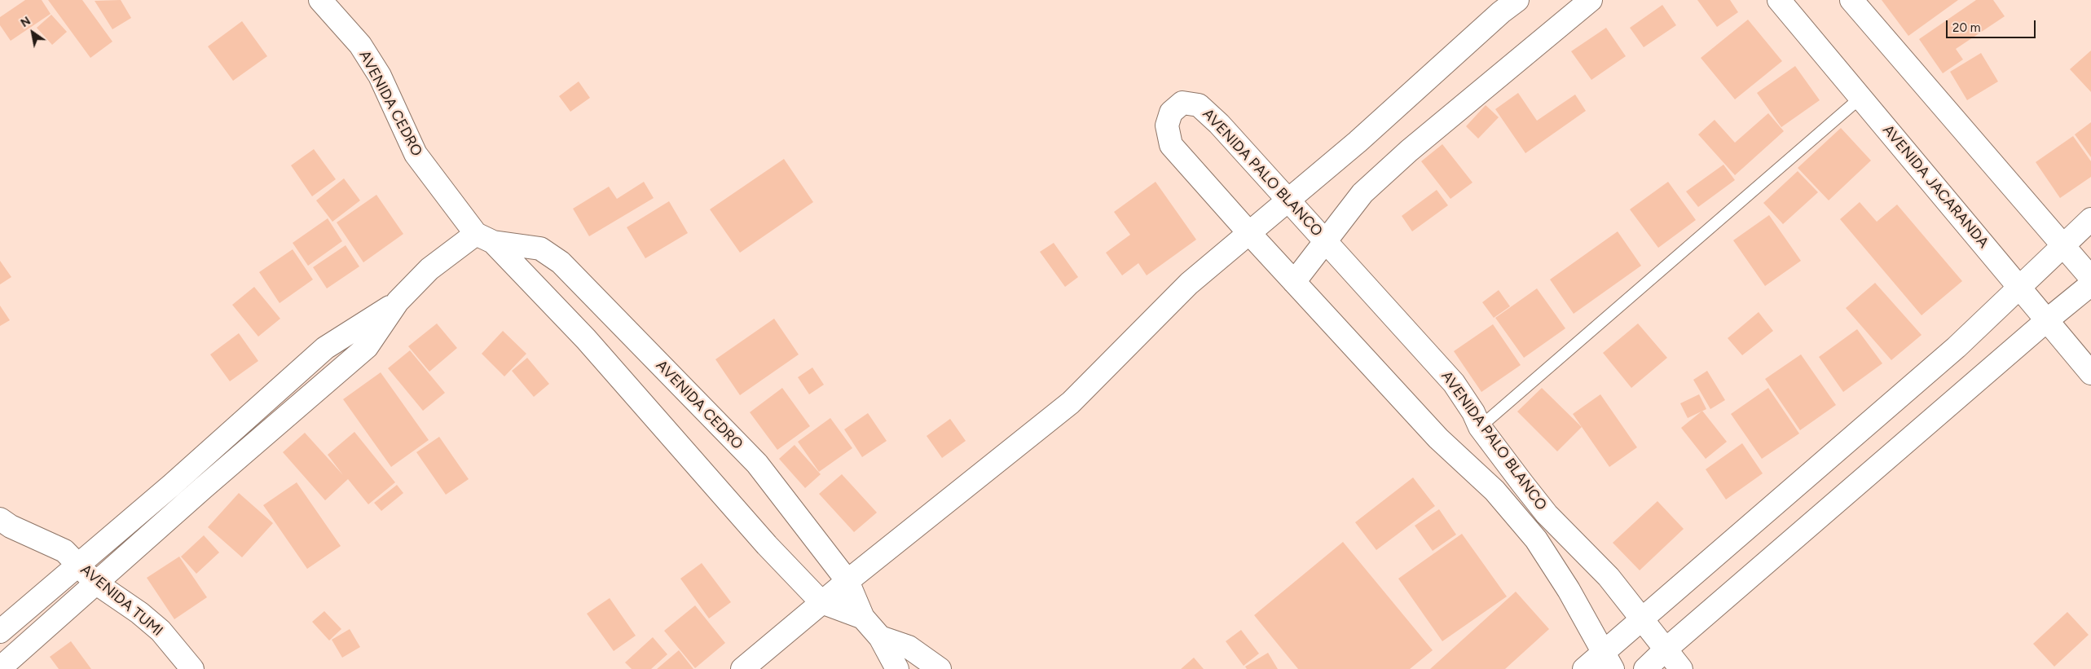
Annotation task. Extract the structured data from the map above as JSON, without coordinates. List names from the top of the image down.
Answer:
{
  "streets": {
    "street": [
      "AVENIDA CEDRO",
      "AVENIDA PALO BLANCO",
      "AVENIDA JACARANDA",
      "AVENIDA TUMI"
    ]
  },
  "scale_bar": "20 m",
  "north": "top left"
}
